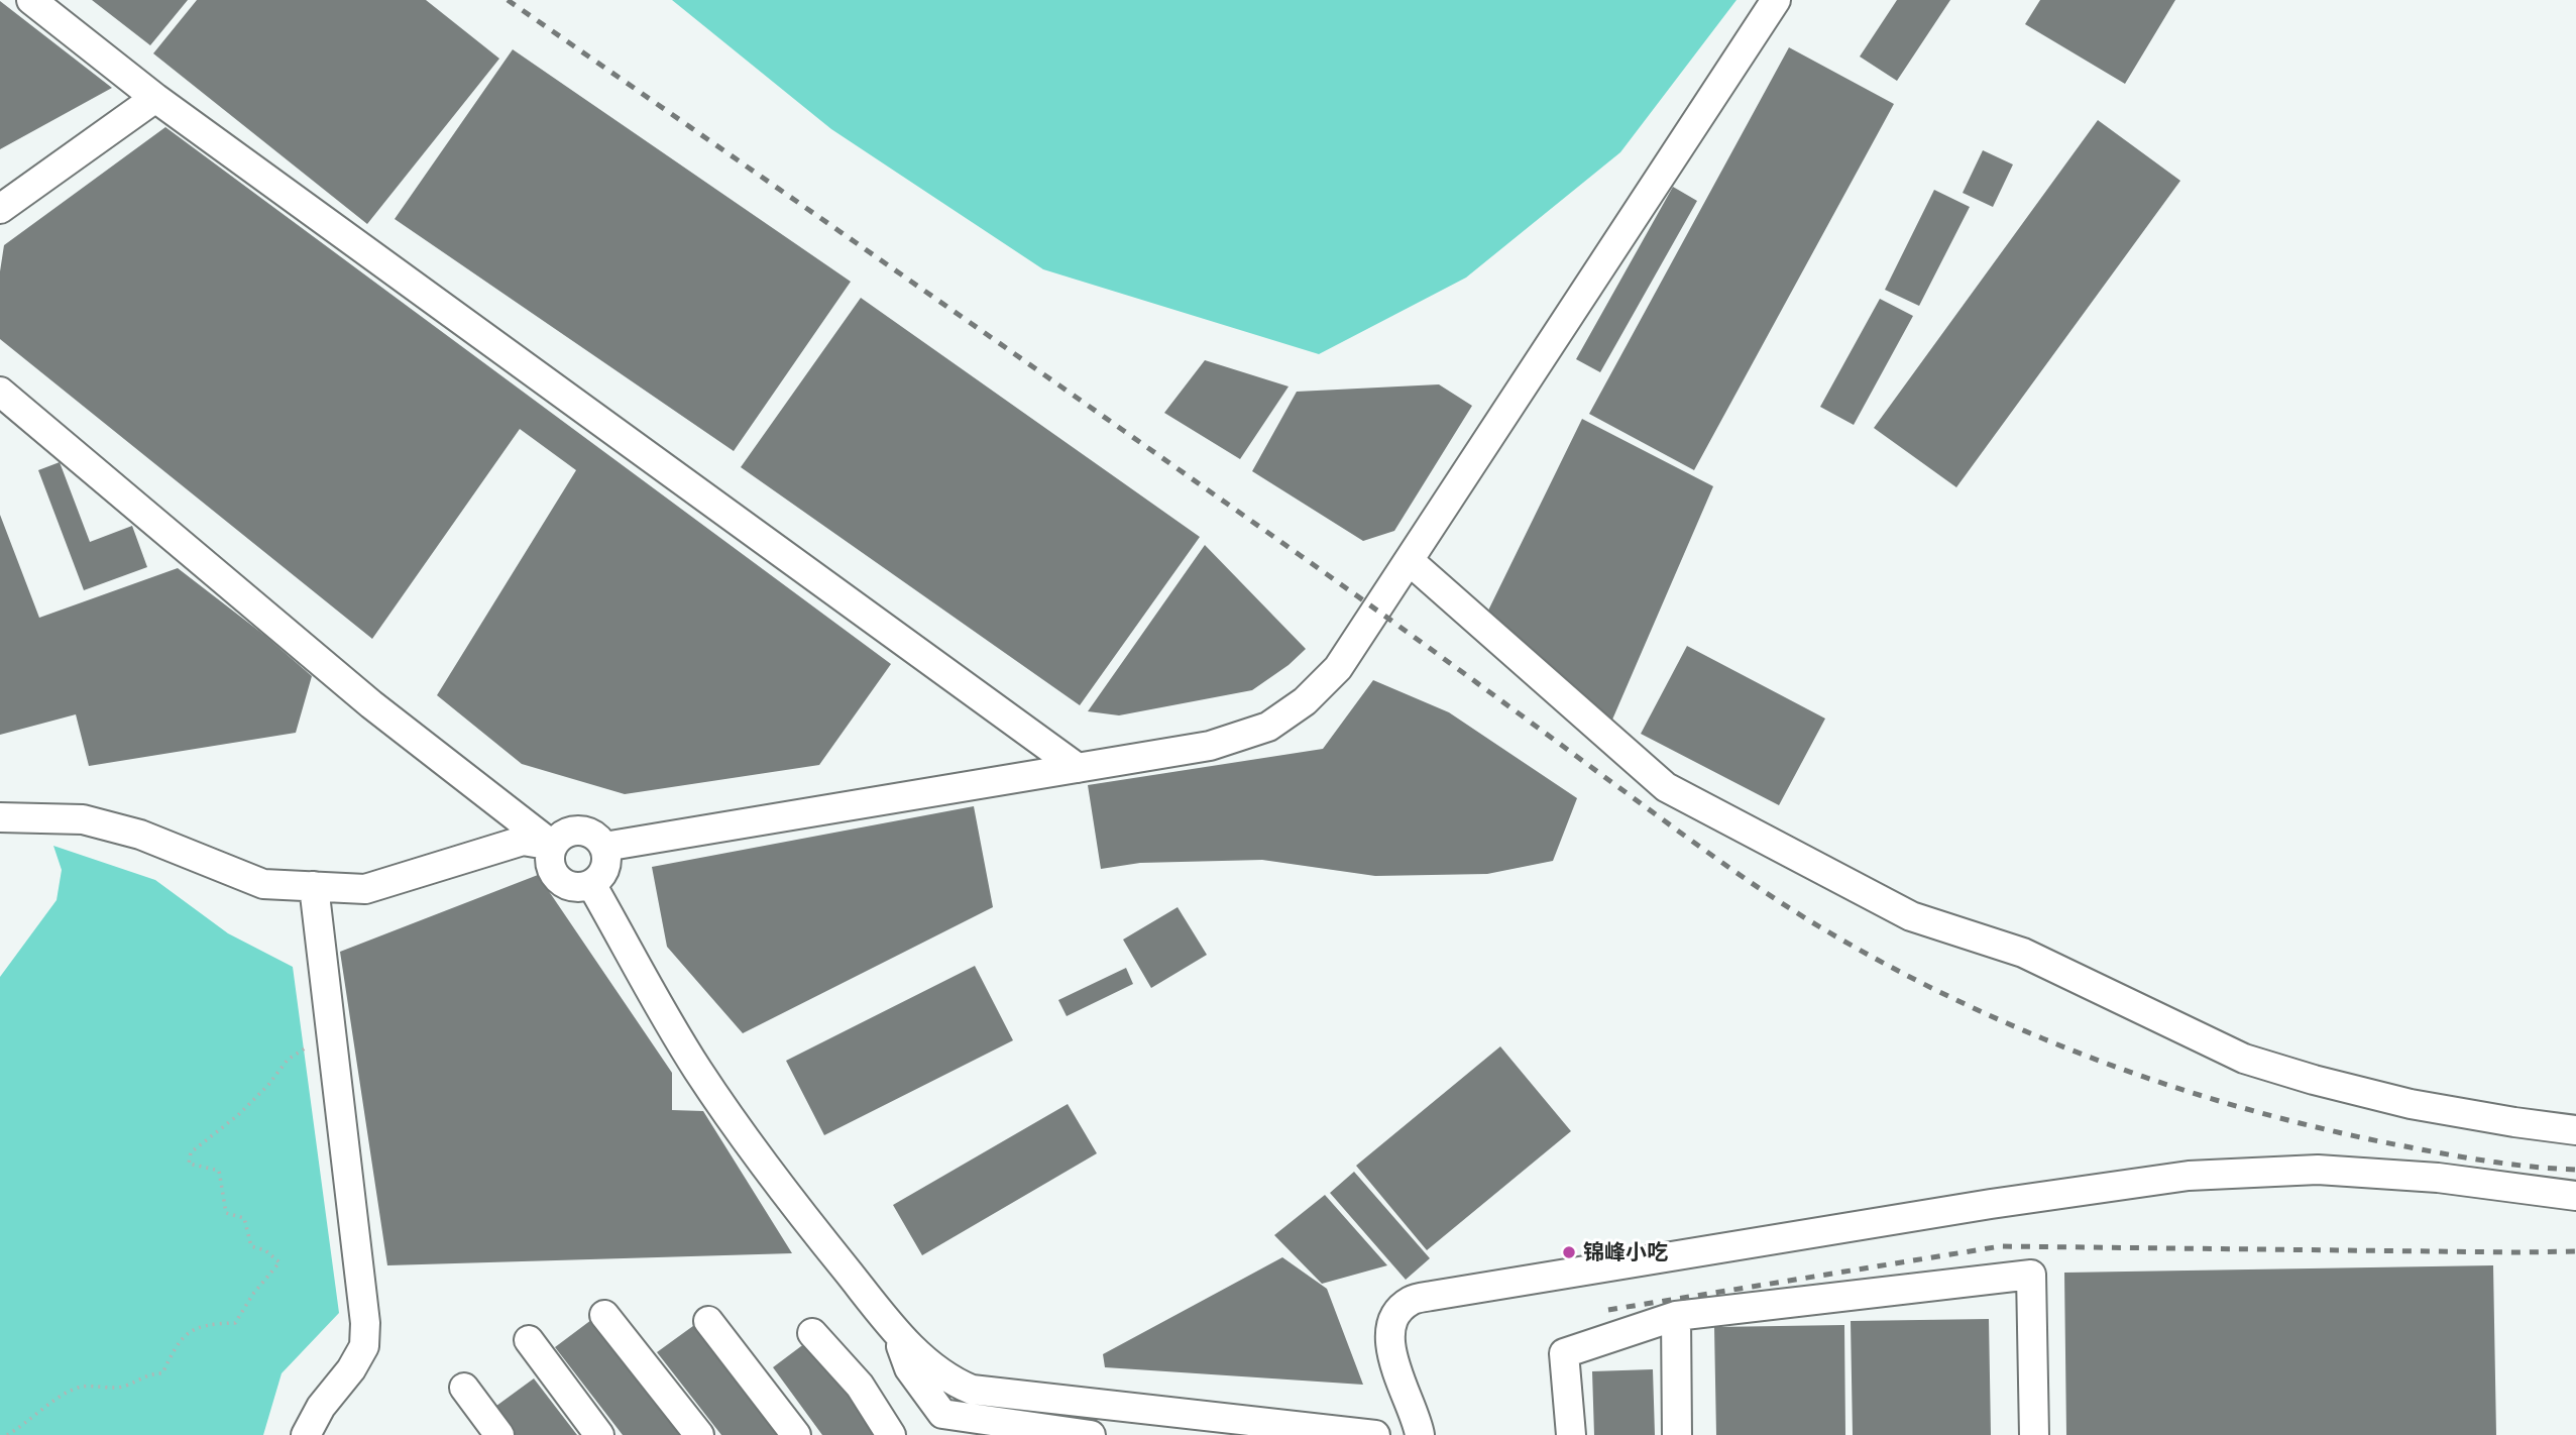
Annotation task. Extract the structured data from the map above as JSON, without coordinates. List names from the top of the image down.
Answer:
{
  "places": ["锦峰小吃"]
}
